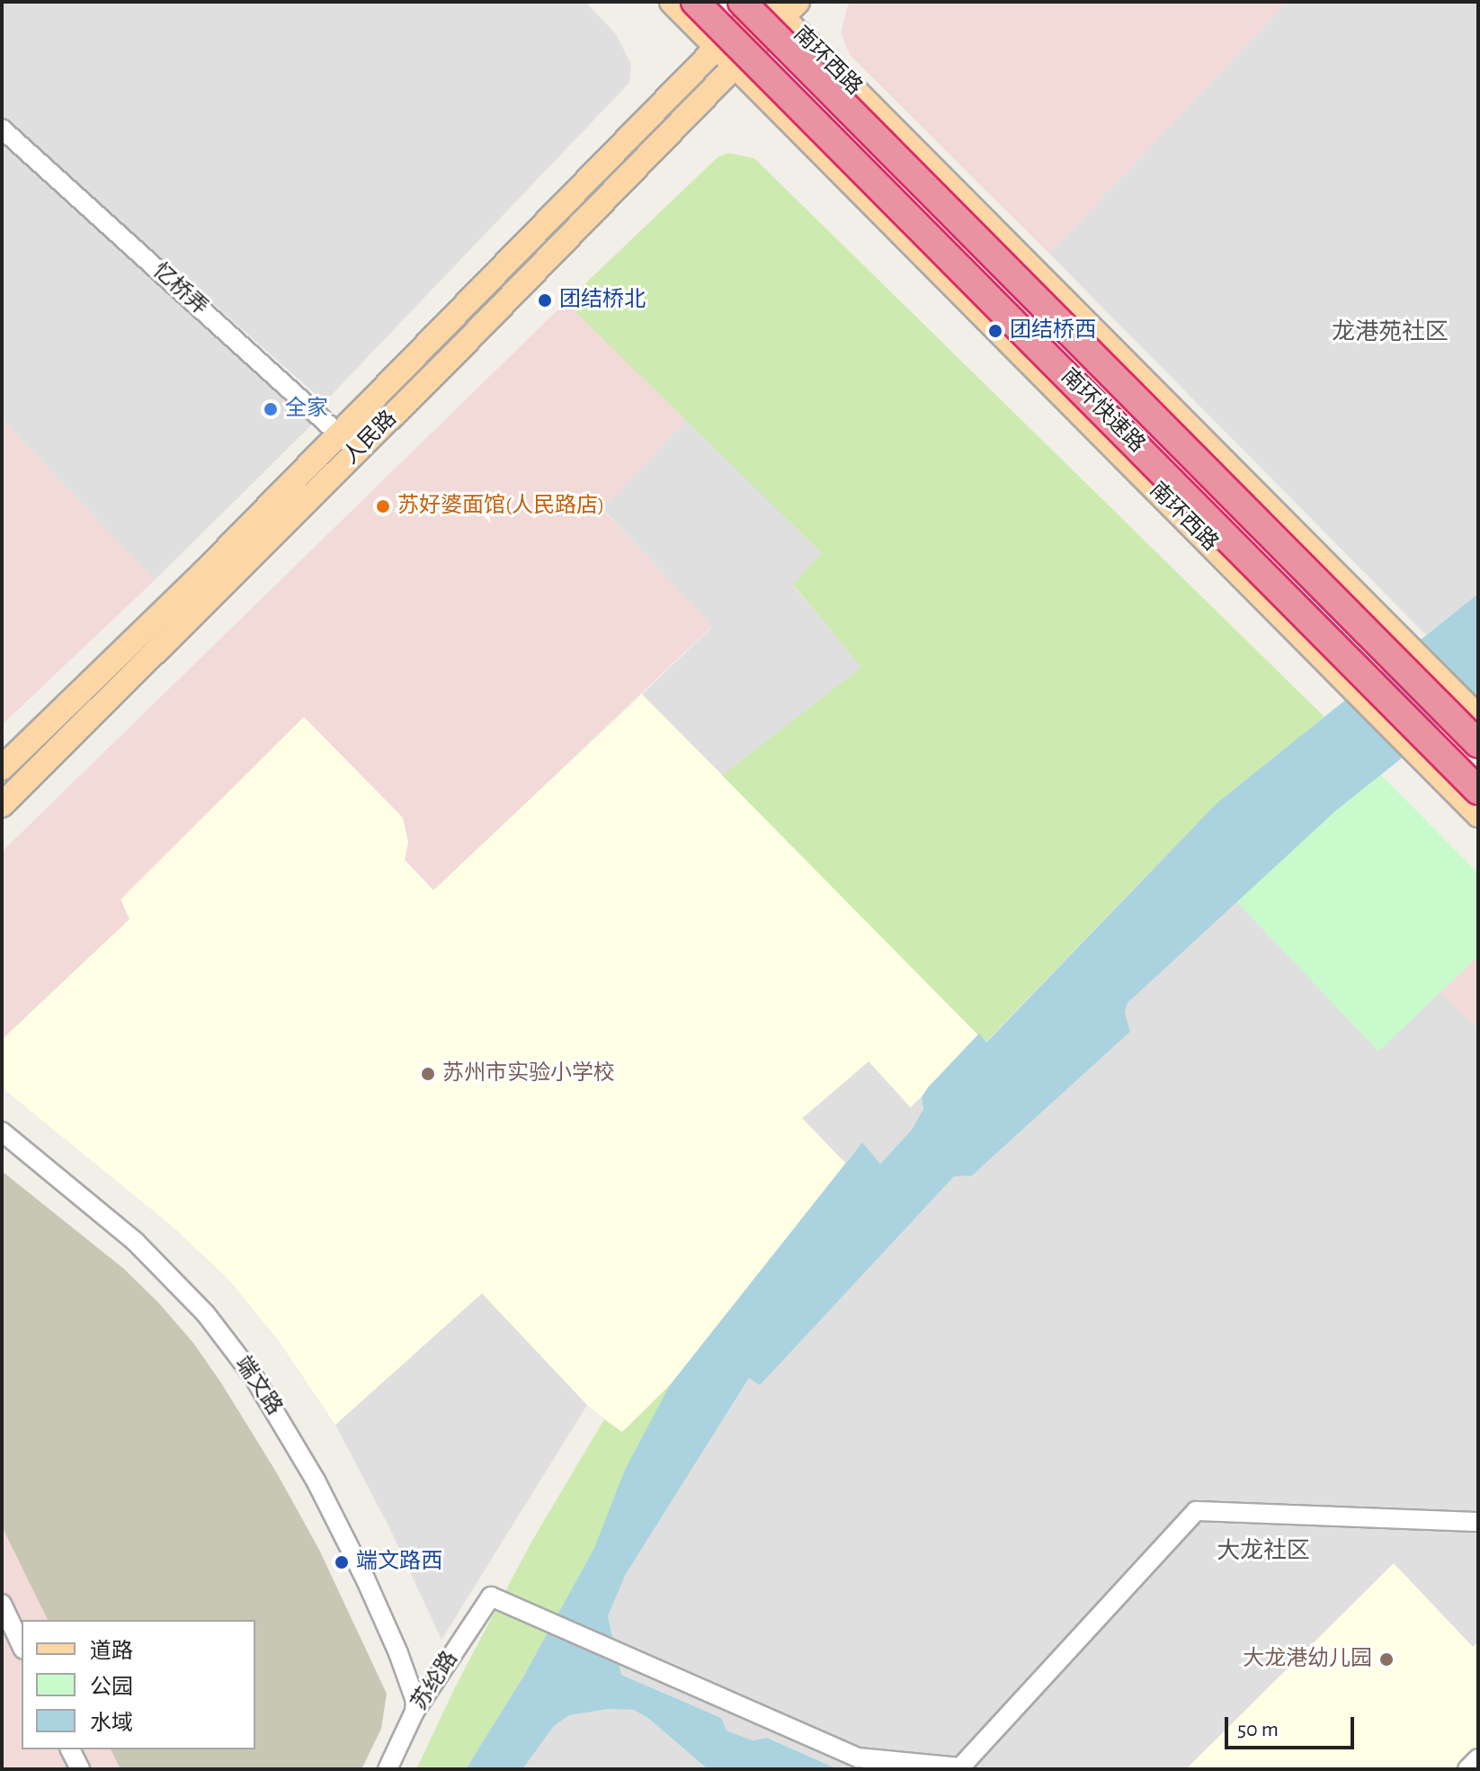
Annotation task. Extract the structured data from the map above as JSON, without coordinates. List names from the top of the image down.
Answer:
{
  "streets": {
    "highway": ["南环快速路"],
    "main road": ["南环西路", "人民路"],
    "street": ["忆桥弄", "端文路", "苏纶路"]
  },
  "crossings": [
    ["南环西路", "南环快速路"],
    ["南环西路", "人民路"],
    ["忆桥弄", "人民路"],
    ["南环快速路", "人民路"],
    ["端文路", "苏纶路"]
  ],
  "districts": ["龙港苑社区", "大龙社区"],
  "places": [
    "团结桥北",
    "团结桥西",
    "全家",
    "苏好婆面馆(人民路店)",
    "苏州市实验小学校",
    "端文路西",
    "大龙港幼儿园"
  ],
  "legend": ["道路", "公园", "水域"],
  "scale_bar": "50 m"
}
